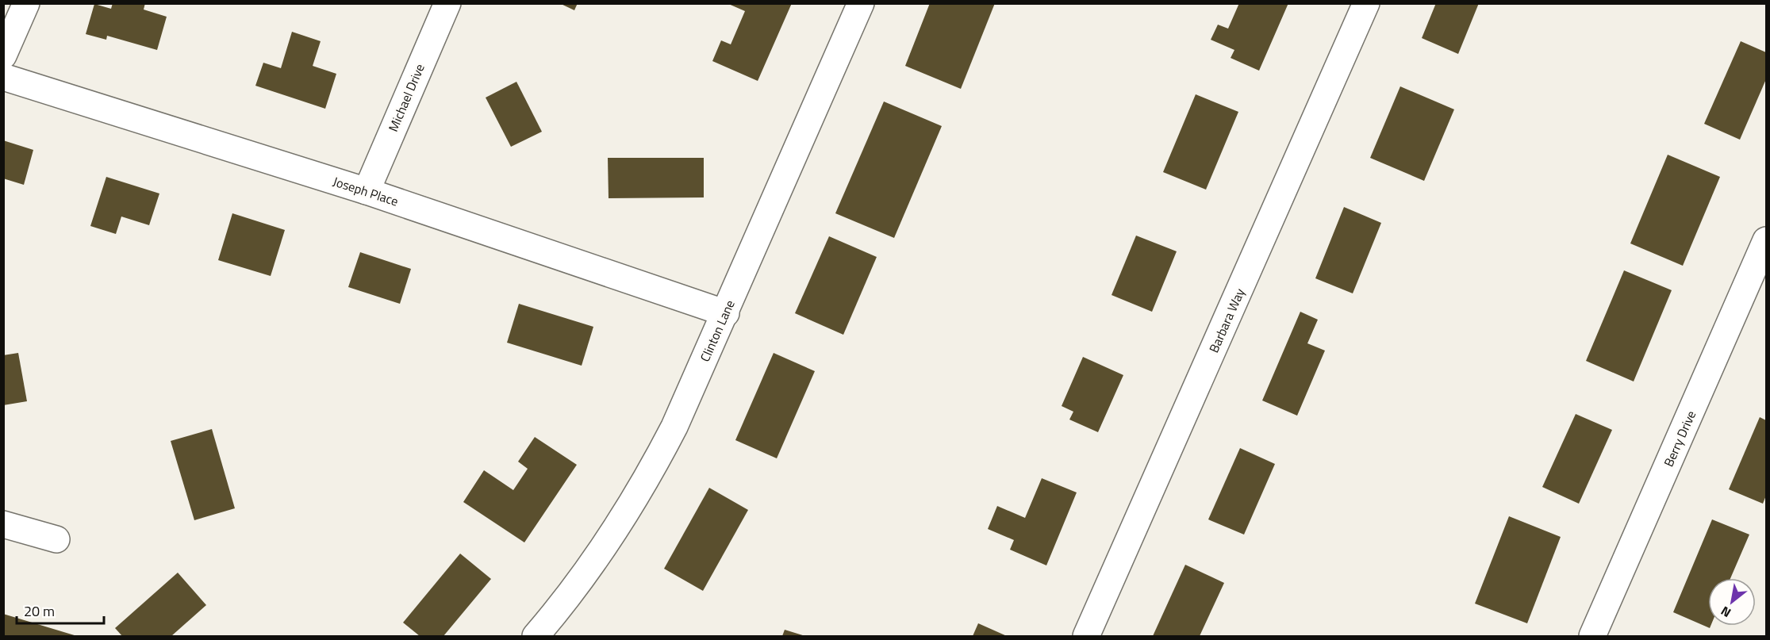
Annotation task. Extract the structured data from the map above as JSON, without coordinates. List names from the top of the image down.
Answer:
{
  "streets": {
    "street": [
      "Michael Drive",
      "Joseph Place",
      "Barbara Way",
      "Clinton Lane",
      "Berry Drive"
    ]
  },
  "crossings": [
    ["Michael Drive", "Joseph Place"],
    ["Joseph Place", "Clinton Lane"]
  ],
  "scale_bar": "20 m",
  "north": "bottom left"
}
